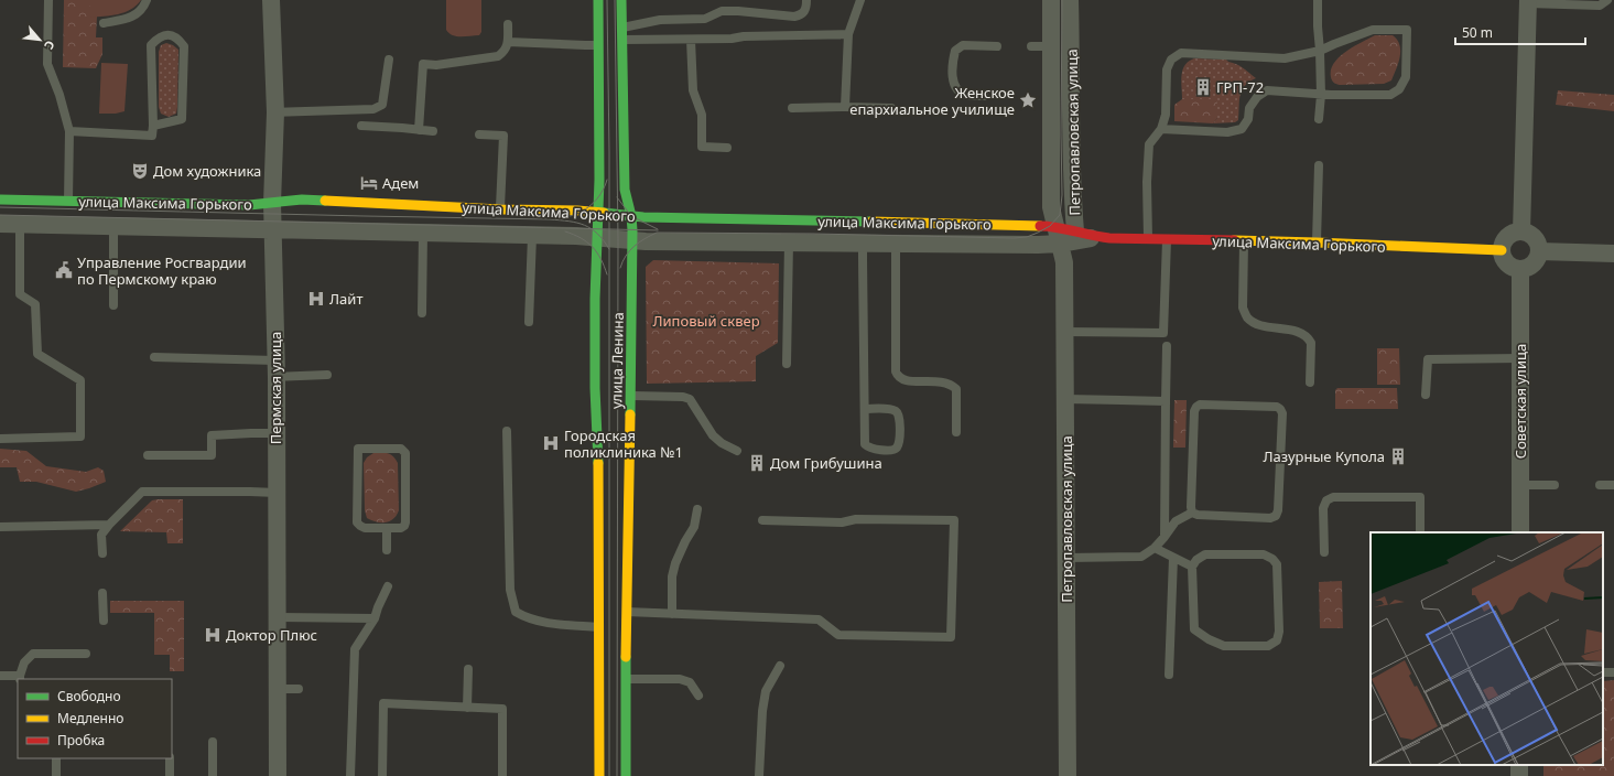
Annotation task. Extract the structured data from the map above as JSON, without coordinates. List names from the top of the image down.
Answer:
{
  "streets": {
    "main road": ["улица Максима Горького", "улица Ленина"],
    "street": ["Петропавловская улица", "Пермская улица", "Советская улица"]
  },
  "crossings": [
    ["Петропавловская улица", "улица Максима Горького"],
    ["улица Максима Горького", "улица Ленина"],
    ["улица Максима Горького", "Пермская улица"],
    ["улица Максима Горького", "Советская улица"]
  ],
  "parks": ["Липовый сквер"],
  "places": {
    "building": ["ГРП-72", "Лазурные Купола", "Дом Грибушина"],
    "place": ["Женское епархиальное училище"],
    "theatre": ["Дом художника"],
    "hotel": ["Адем"],
    "public building": ["Управление Росгвардии по Пермскому краю"],
    "hospital": ["Лайт", "Городская поликлиника №1", "Доктор Плюс"]
  },
  "legend": ["Свободно", "Медленно", "Пробка"],
  "scale_bar": "50 m",
  "north": "bottom right"
}
